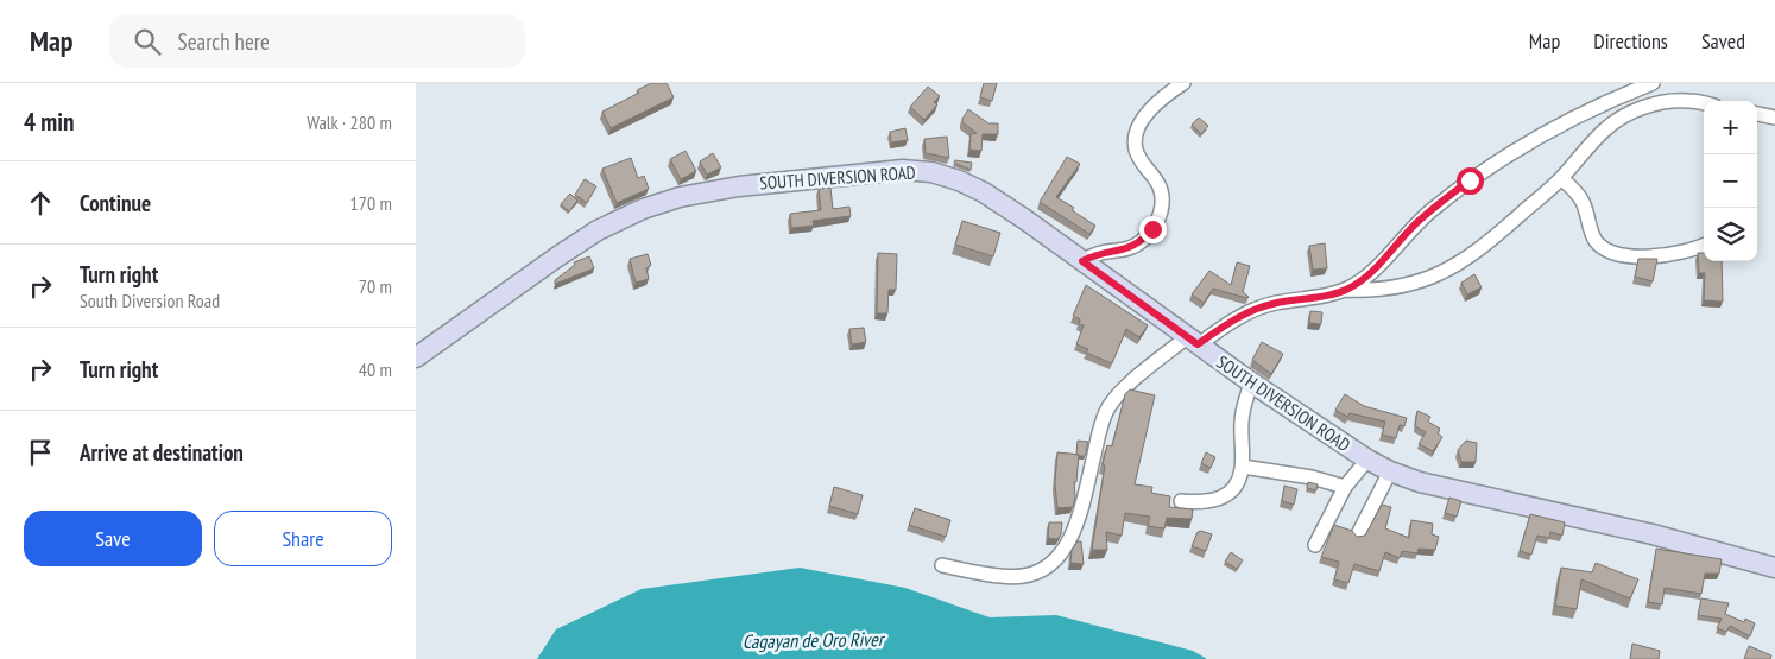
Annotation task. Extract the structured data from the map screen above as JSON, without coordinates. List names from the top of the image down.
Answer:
{
  "streets": {
    "main road": ["SOUTH DIVERSION ROAD"]
  },
  "water": ["Cagayan de Oro River"],
  "page": {
    "header": "Map",
    "search": "Search here",
    "nav": ["Map", "Directions", "Saved"],
    "heading": ["4 min", "Walk · 280 m"],
    "map_buttons": ["+", "−"],
    "list": [
      ["Continue", "170 m"],
      ["Turn right", "South Diversion Road", "70 m"],
      ["Turn right", "40 m"],
      "Arrive at destination"
    ],
    "buttons": ["Save", "Share"]
  }
}
